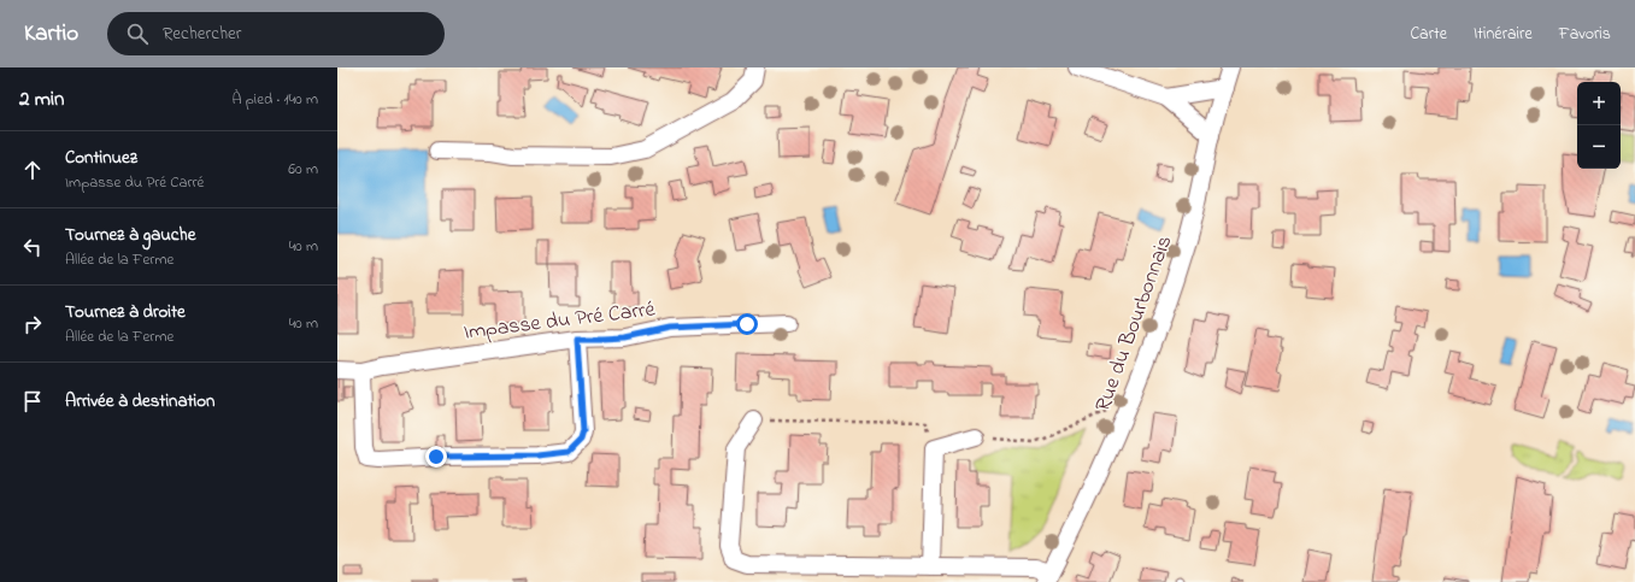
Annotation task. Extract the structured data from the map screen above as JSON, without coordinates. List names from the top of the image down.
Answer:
{
  "streets": {
    "street": ["Impasse du Pré Carré", "Rue du Bourbonnais"]
  },
  "page": {
    "header": "Kartio",
    "search": "Rechercher",
    "nav": ["Carte", "Itinéraire", "Favoris"],
    "heading": ["2 min", "À pied · 140 m"],
    "map_buttons": ["+", "−"],
    "list": [
      ["Continuez", "Impasse du Pré Carré", "60 m"],
      ["Tournez à gauche", "Allée de la Ferme", "40 m"],
      ["Tournez à droite", "Allée de la Ferme", "40 m"],
      "Arrivée à destination"
    ]
  }
}
